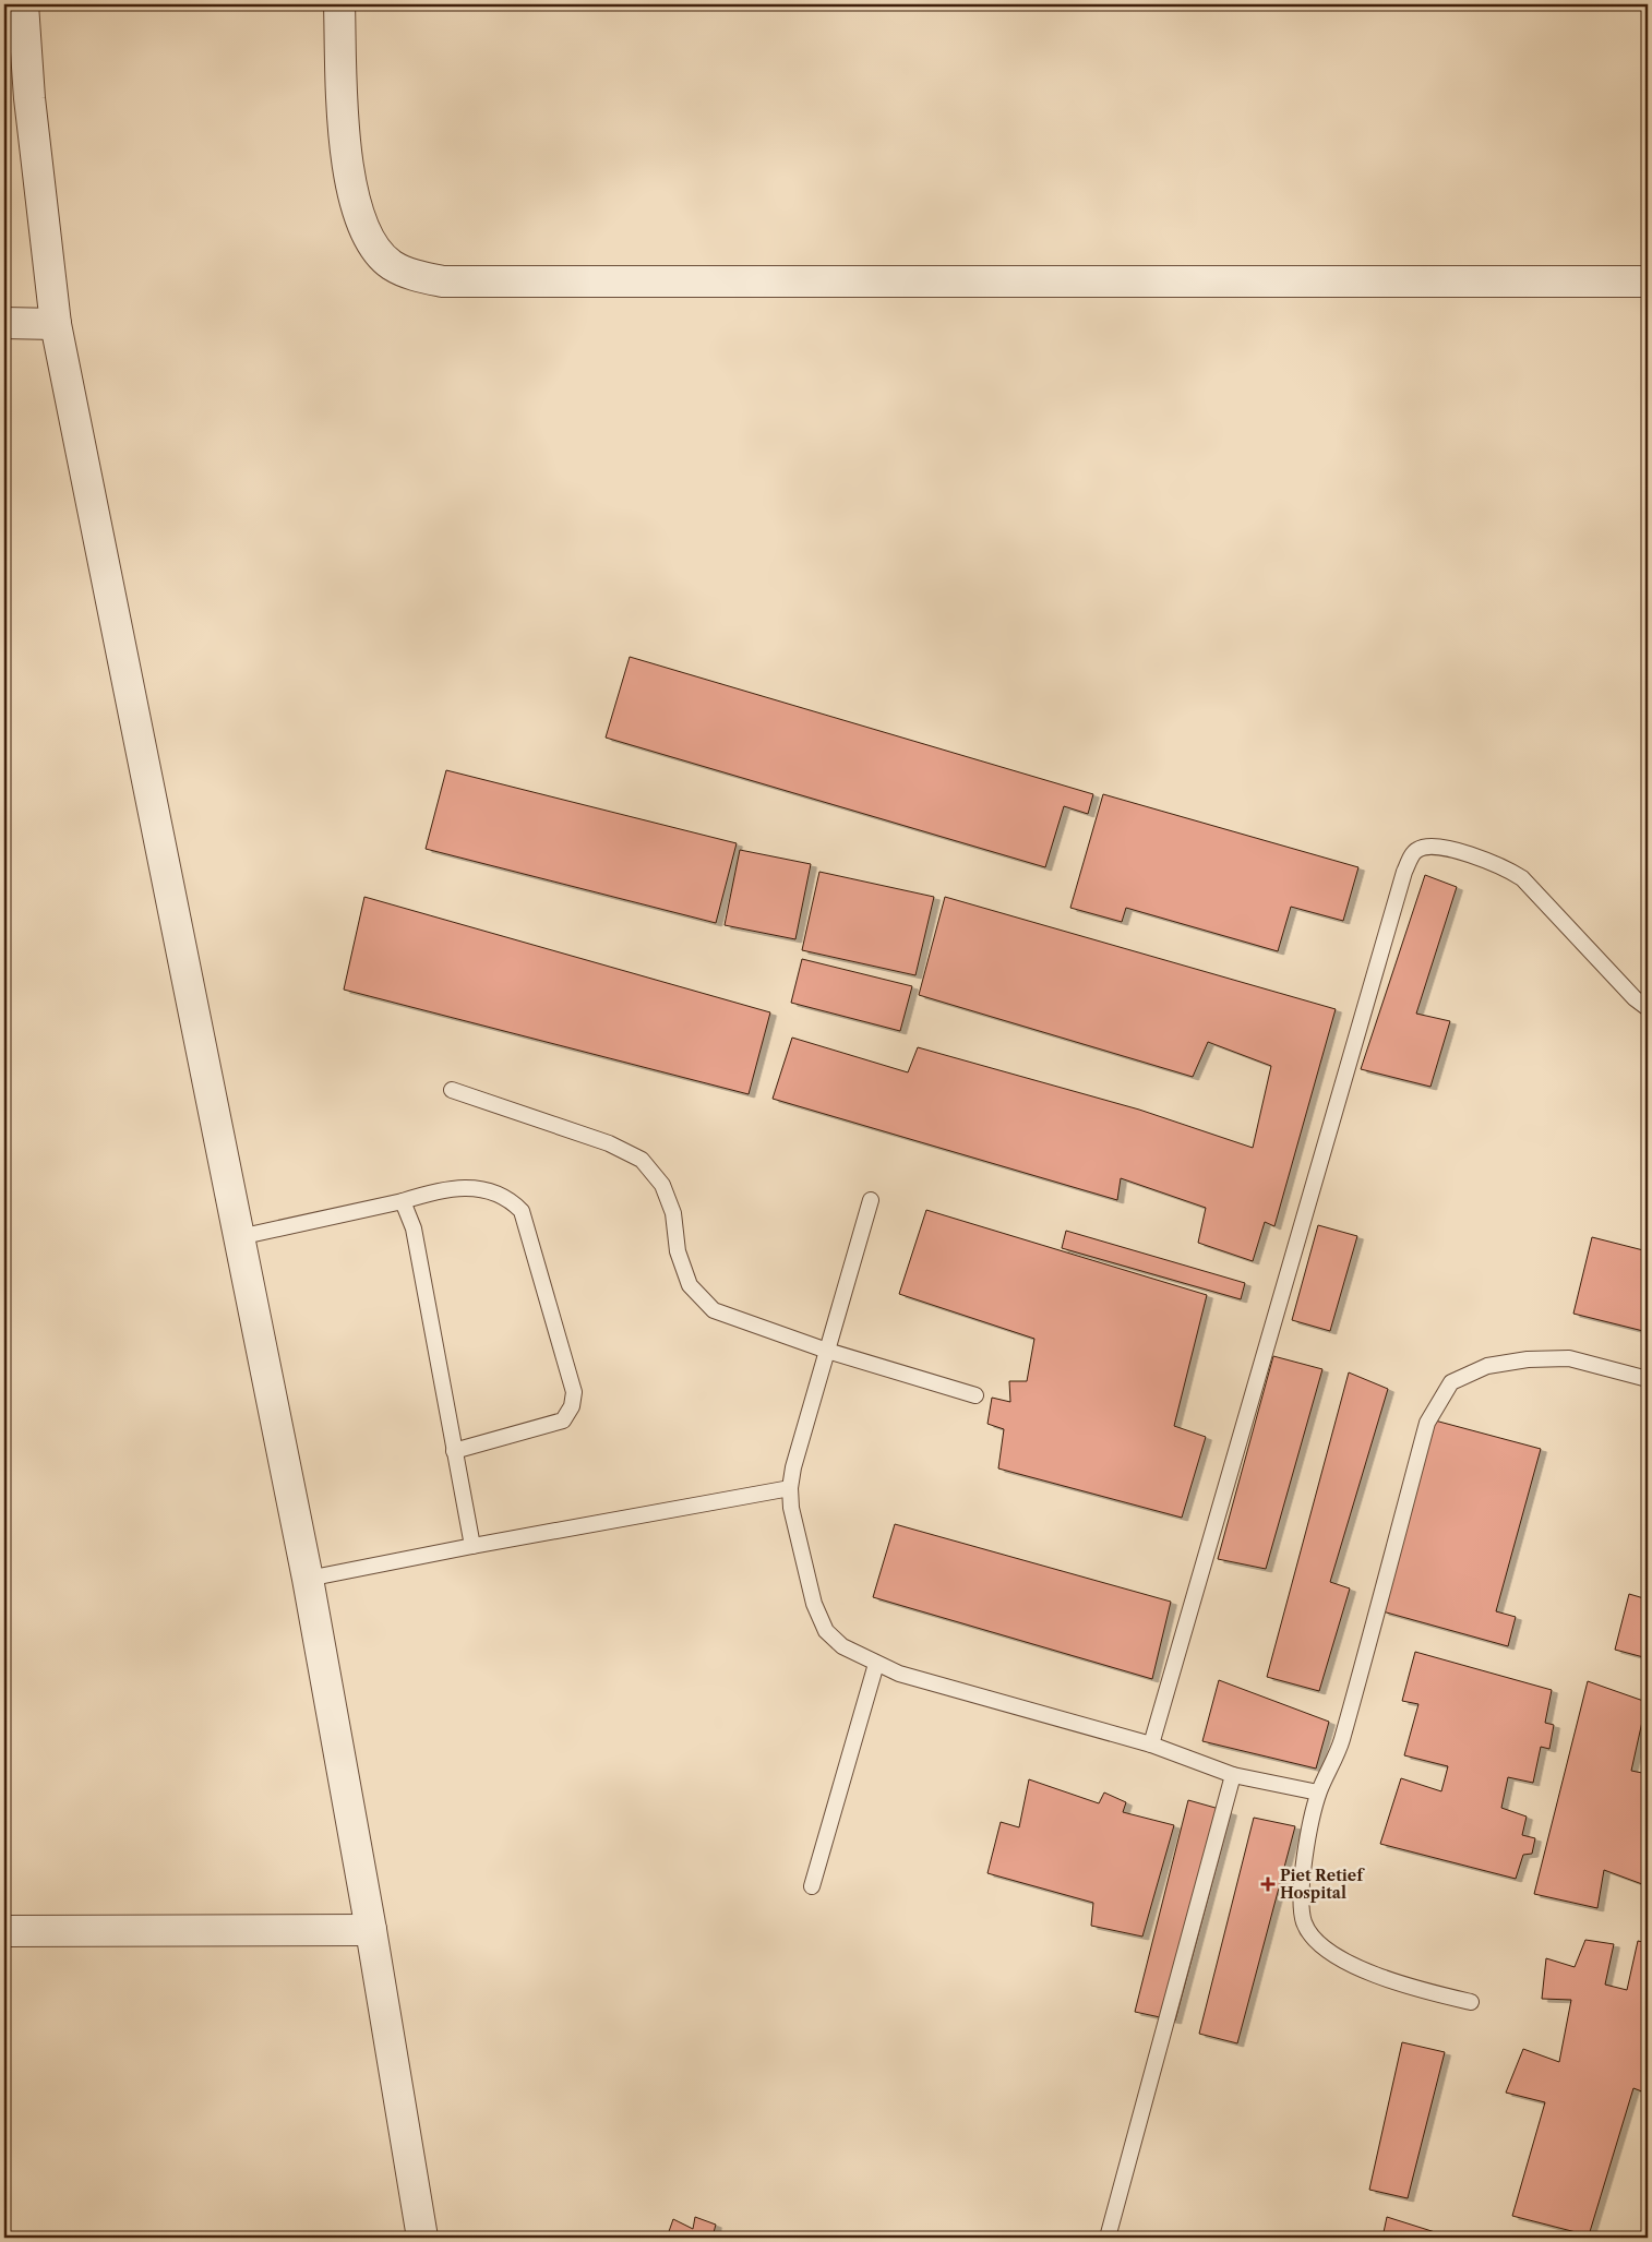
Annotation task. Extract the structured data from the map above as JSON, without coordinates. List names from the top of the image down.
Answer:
{
  "places": {
    "health": ["Piet Retief Hospital"]
  }
}
